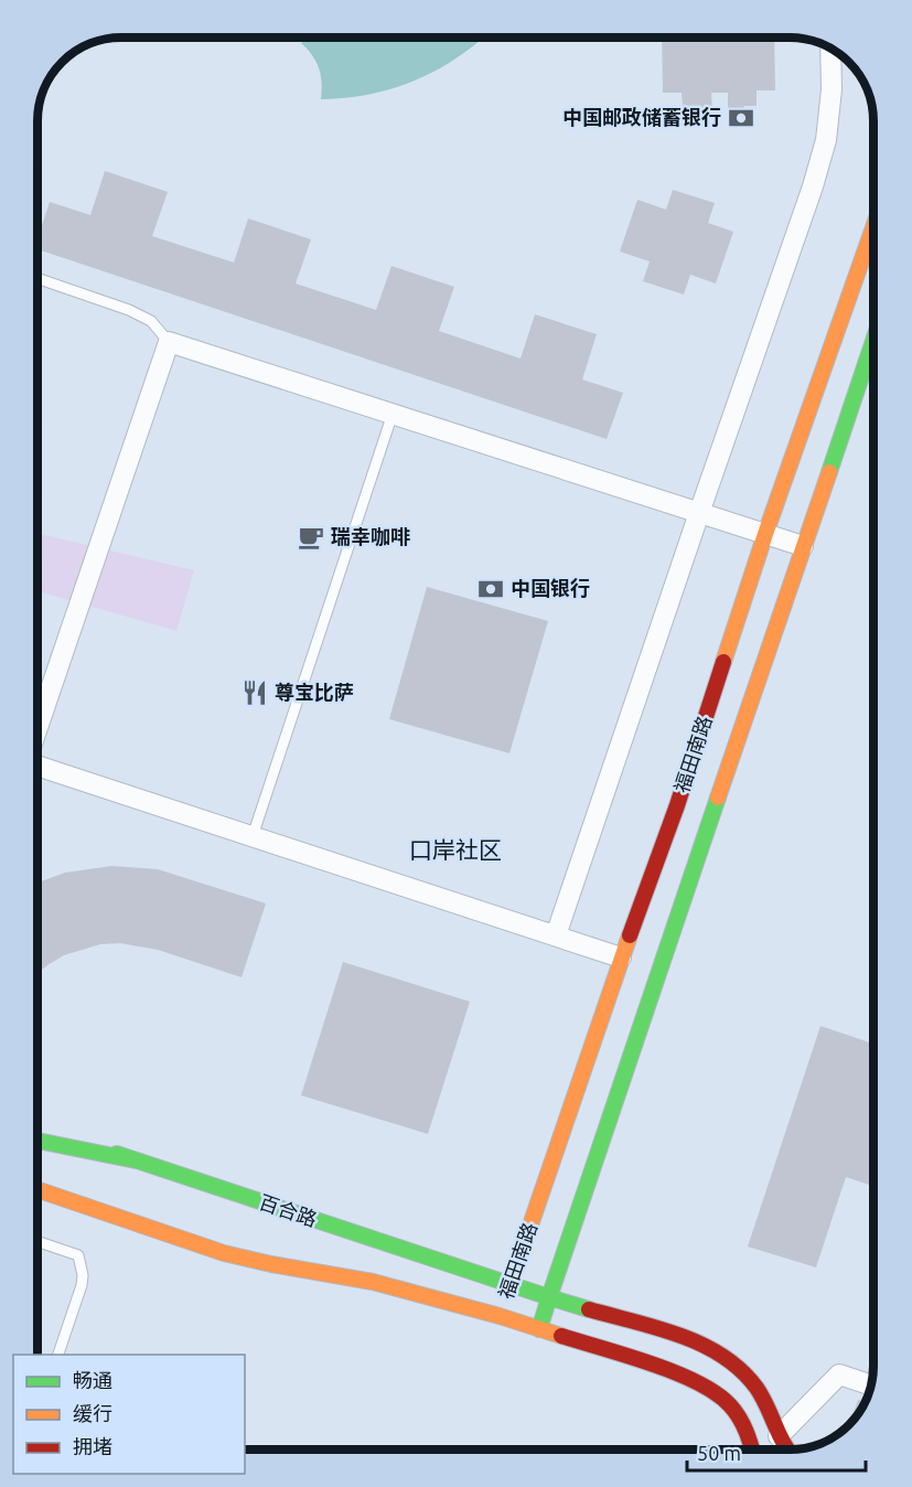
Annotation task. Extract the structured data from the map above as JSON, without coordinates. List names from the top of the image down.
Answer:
{
  "streets": {
    "main road": ["福田南路", "百合路"]
  },
  "crossings": [
    ["福田南路", "百合路"]
  ],
  "districts": ["口岸社区"],
  "places": {
    "bank": ["中国邮政储蓄银行", "中国银行"],
    "cafe": ["瑞幸咖啡"],
    "restaurant": ["尊宝比萨"]
  },
  "legend": ["畅通", "缓行", "拥堵"],
  "scale_bar": "50 m"
}
